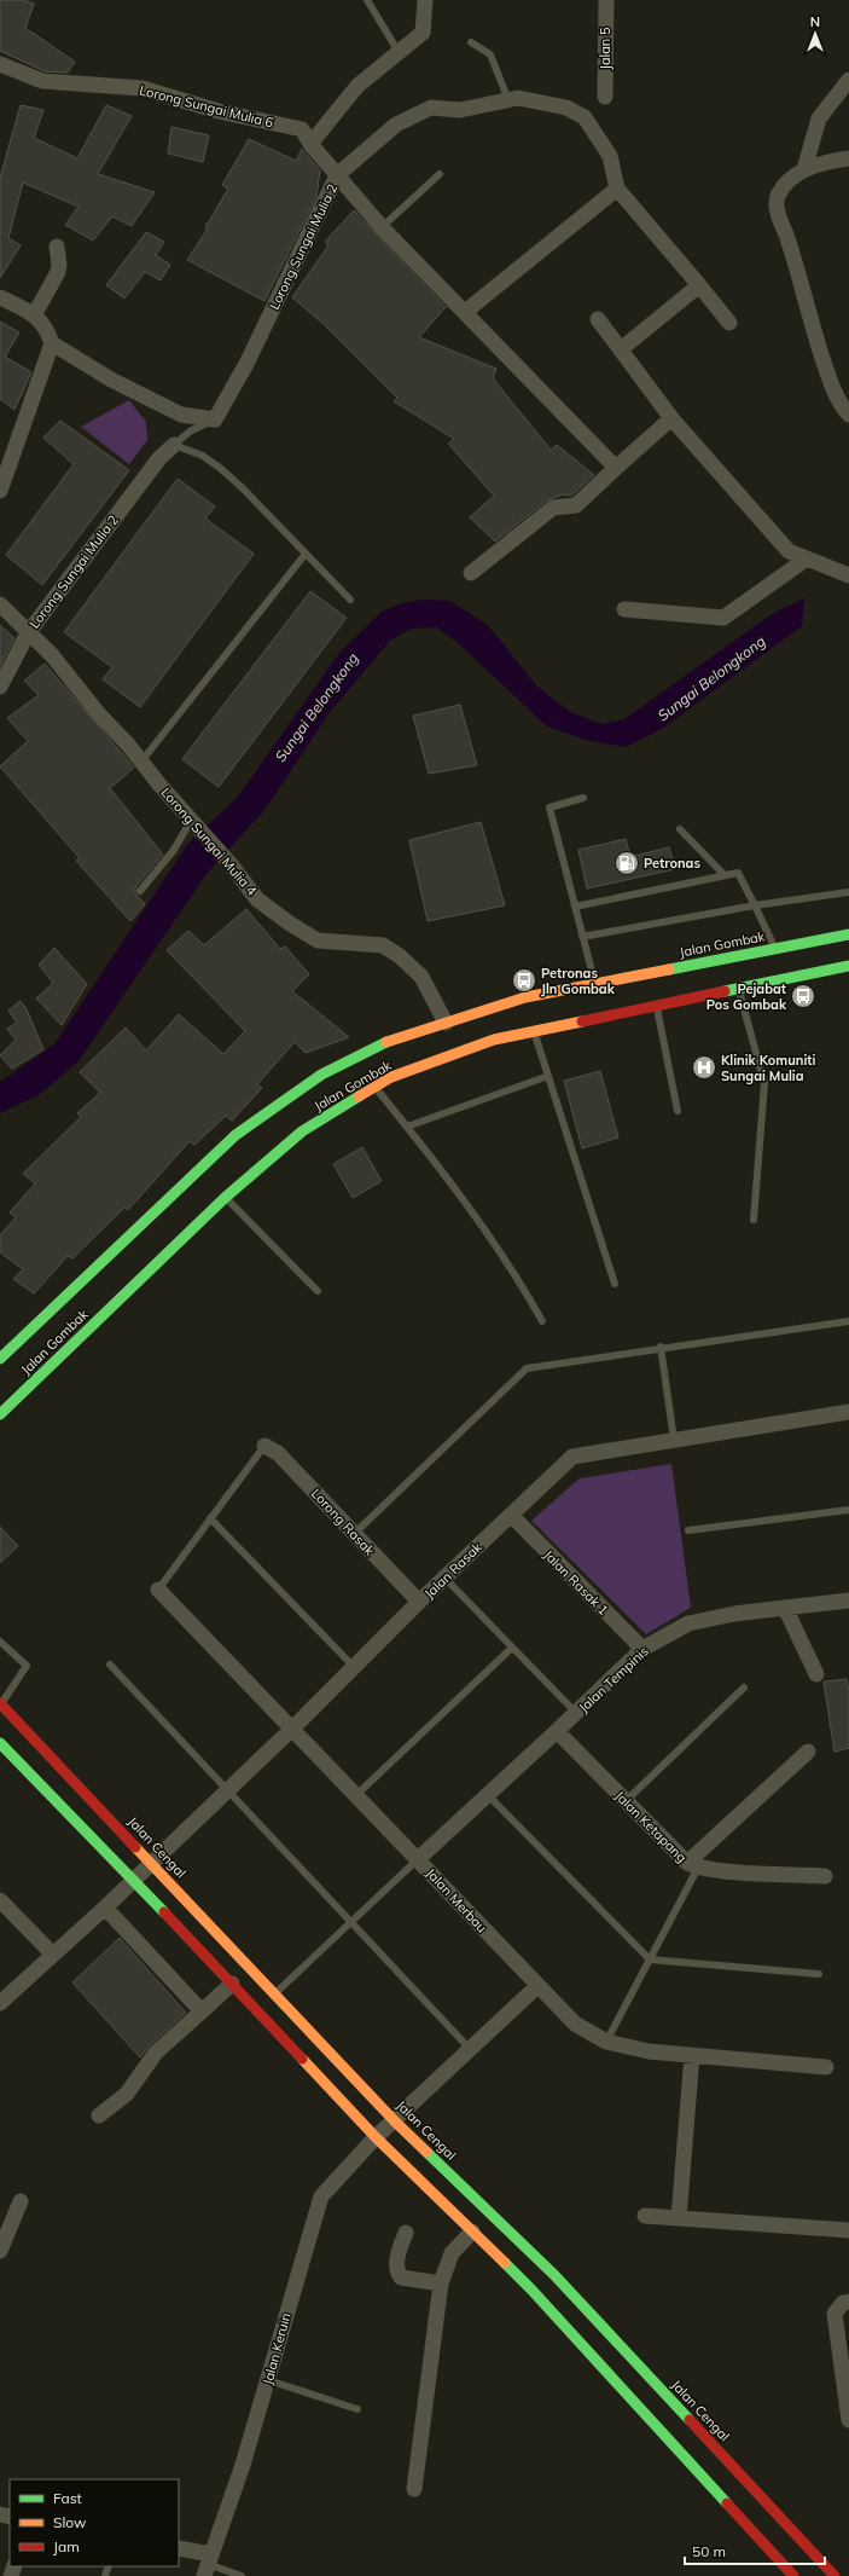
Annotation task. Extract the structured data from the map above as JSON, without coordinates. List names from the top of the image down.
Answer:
{
  "streets": {
    "street": [
      "Jalan 5",
      "Lorong Sungai Mulia 6",
      "Lorong Sungai Mulia 2",
      "Lorong Sungai Mulia 4",
      "Jalan Gombak",
      "Lorong Rasak",
      "Jalan Rasak",
      "Jalan Rasak 1",
      "Jalan Tempinis",
      "Jalan Ketapang",
      "Jalan Cengal",
      "Jalan Merbau",
      "Jalan Keruin"
    ]
  },
  "crossings": [
    ["Lorong Sungai Mulia 6", "Lorong Sungai Mulia 2"],
    ["Lorong Sungai Mulia 2", "Lorong Sungai Mulia 4"],
    ["Lorong Sungai Mulia 4", "Jalan Gombak"],
    ["Lorong Rasak", "Jalan Rasak"],
    ["Jalan Rasak", "Jalan Rasak 1"],
    ["Jalan Rasak", "Jalan Cengal"],
    ["Jalan Rasak", "Jalan Merbau"],
    ["Jalan Rasak 1", "Jalan Tempinis"],
    ["Jalan Tempinis", "Jalan Ketapang"],
    ["Jalan Tempinis", "Jalan Merbau"],
    ["Jalan Cengal", "Jalan Keruin"],
    ["Jalan Merbau", "Jalan Keruin"]
  ],
  "water": ["Sungai Belongkong"],
  "places": {
    "fuel station": ["Petronas"],
    "bus stop": ["Petronas Jln Gombak", "Pejabat Pos Gombak"],
    "hospital": ["Klinik Komuniti Sungai Mulia"]
  },
  "legend": ["Fast", "Slow", "Jam"],
  "scale_bar": "50 m",
  "north": "top"
}
